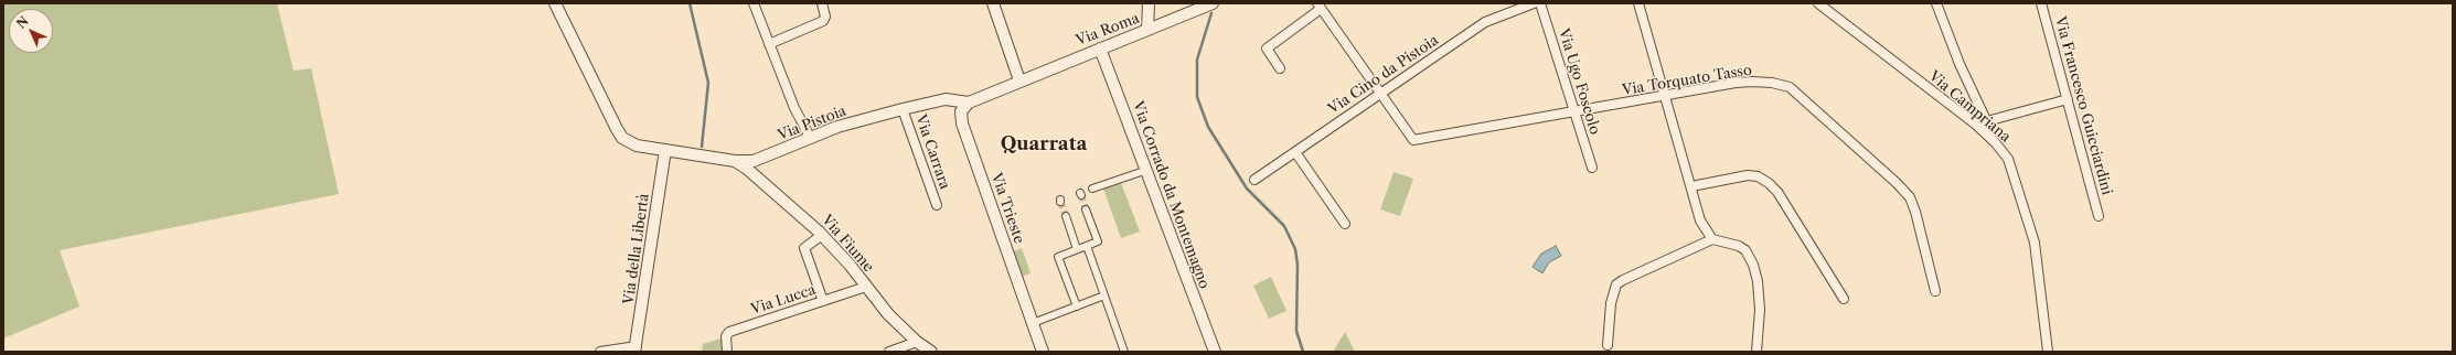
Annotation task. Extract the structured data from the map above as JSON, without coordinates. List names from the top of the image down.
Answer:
{
  "streets": {
    "street": [
      "Via Roma",
      "Via Cino da Pistoia",
      "Via Torquato Tasso",
      "Via Ugo Foscolo",
      "Via Francesco Guicciardini",
      "Via Campriana",
      "Via Pistoia",
      "Via Carrara",
      "Via Corrado da Montemagno",
      "Via Trieste",
      "Via Fiume",
      "Via della Libertà",
      "Via Lucca"
    ]
  },
  "crossings": [
    ["Via Roma", "Via Corrado da Montemagno"],
    ["Via Cino da Pistoia", "Via Torquato Tasso"],
    ["Via Torquato Tasso", "Via Ugo Foscolo"],
    ["Via Pistoia", "Via Carrara"],
    ["Via Pistoia", "Via Trieste"],
    ["Via Pistoia", "Via Fiume"],
    ["Via Pistoia", "Via della Libertà"],
    ["Via Fiume", "Via Lucca"]
  ],
  "districts": ["Quarrata"],
  "north": "top left"
}
